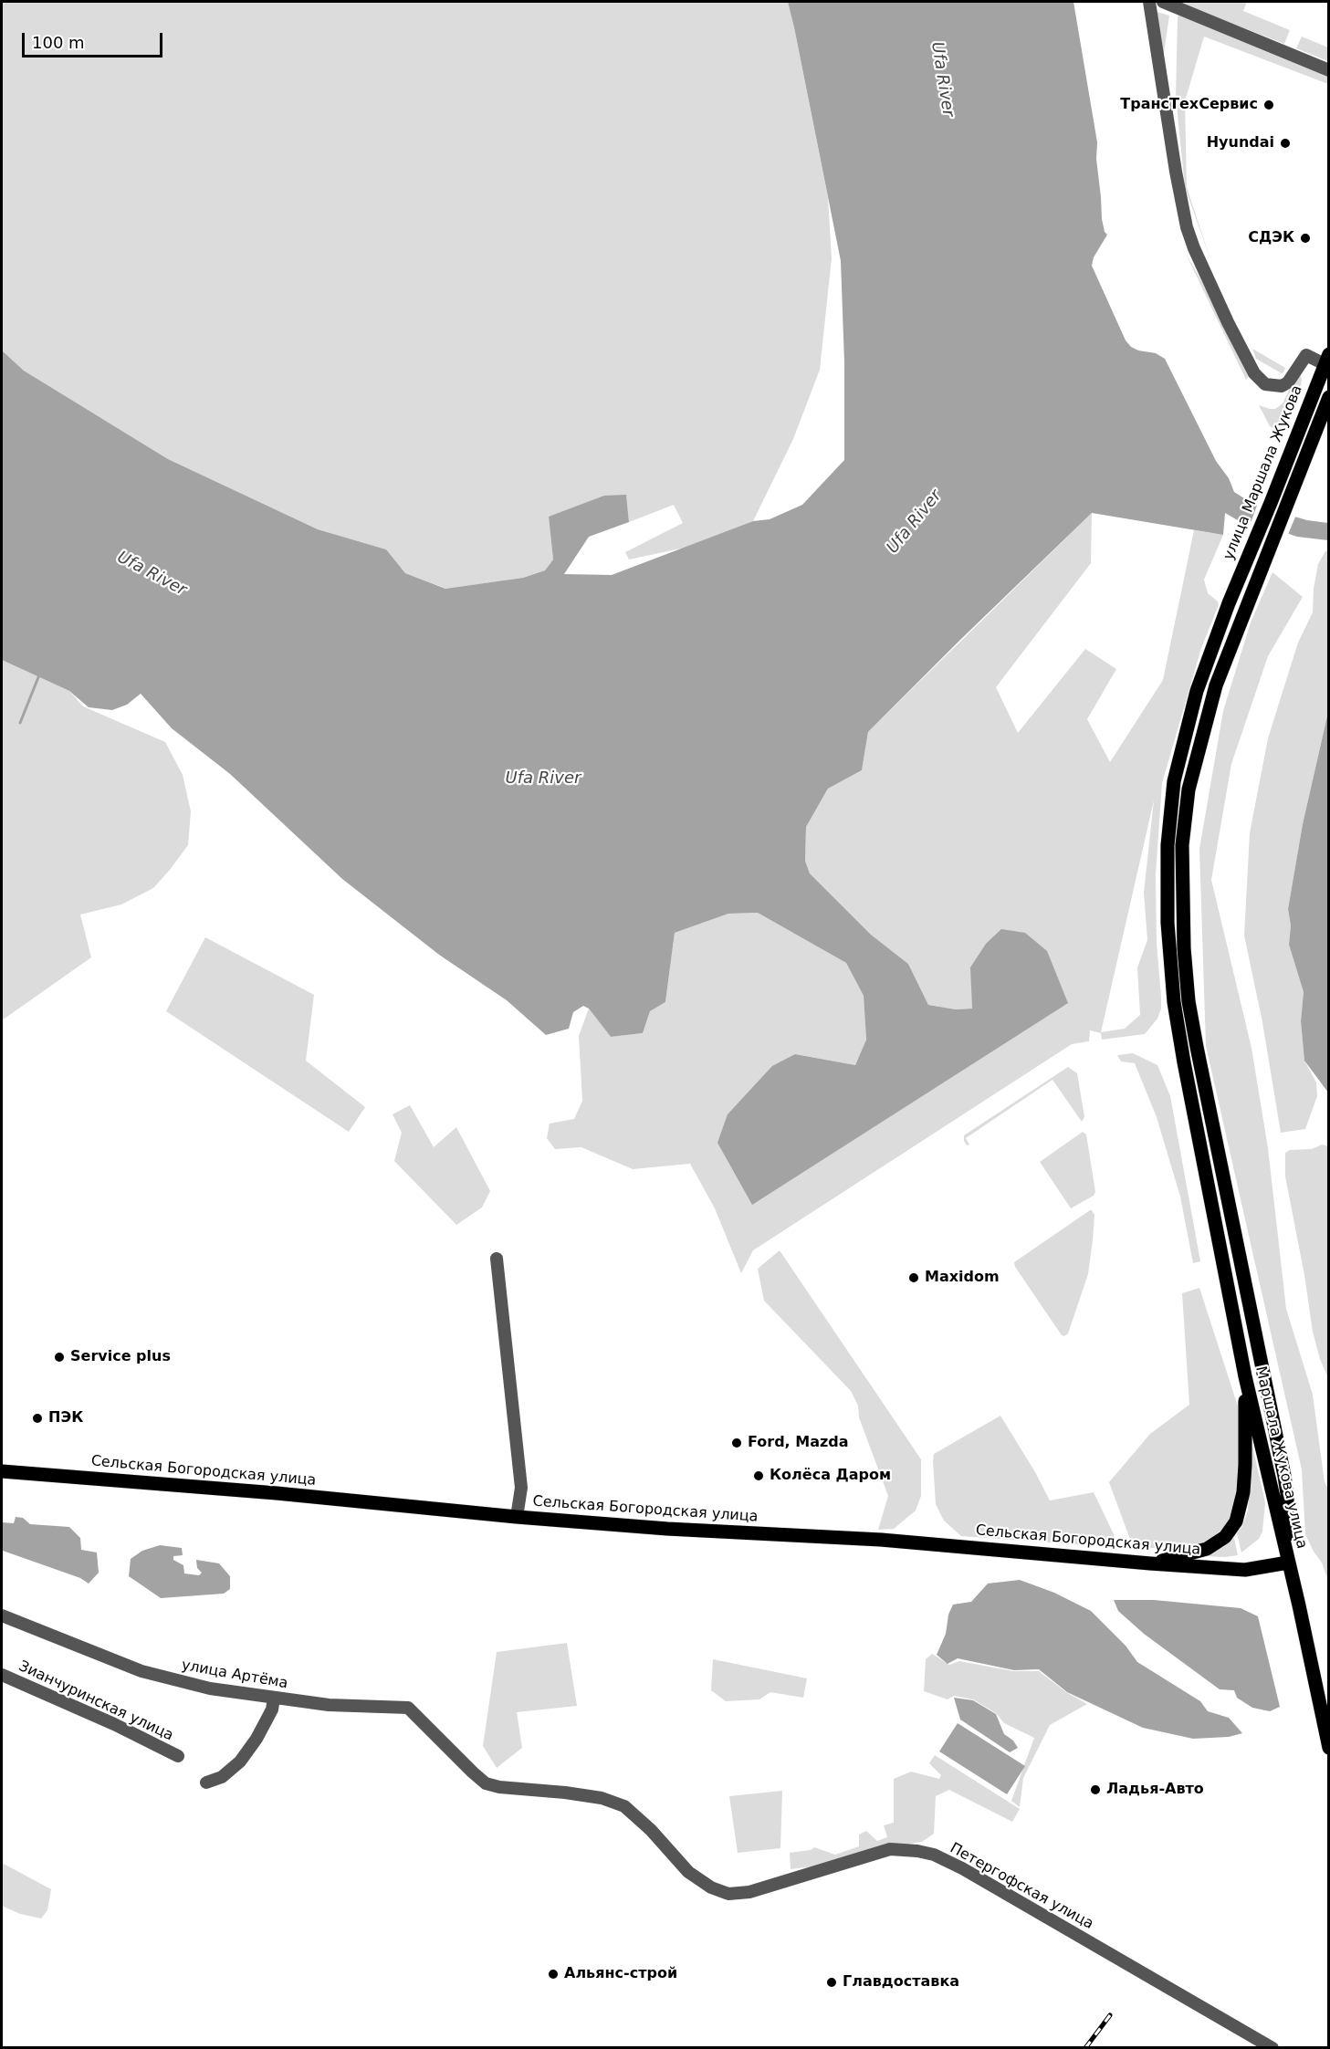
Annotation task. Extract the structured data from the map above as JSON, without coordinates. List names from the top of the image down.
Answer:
{
  "streets": {
    "main road": ["улица Маршала Жукова", "Маршала Жукова улица", "Сельская Богородская улица"],
    "street": ["улица Артёма", "Зианчуринская улица", "Петергофская улица"]
  },
  "crossings": [
    ["улица Маршала Жукова", "Маршала Жукова улица"],
    ["Маршала Жукова улица", "Сельская Богородская улица"],
    ["улица Артёма", "Петергофская улица"]
  ],
  "water": ["Ufa River"],
  "places": [
    "ТрансТехСервис",
    "Hyundai",
    "СДЭК",
    "Maxidom",
    "Service plus",
    "ПЭК",
    "Ford, Mazda",
    "Колёса Даром",
    "Ладья-Авто",
    "Альянс-строй",
    "Главдоставка"
  ],
  "scale_bar": "100 m"
}
